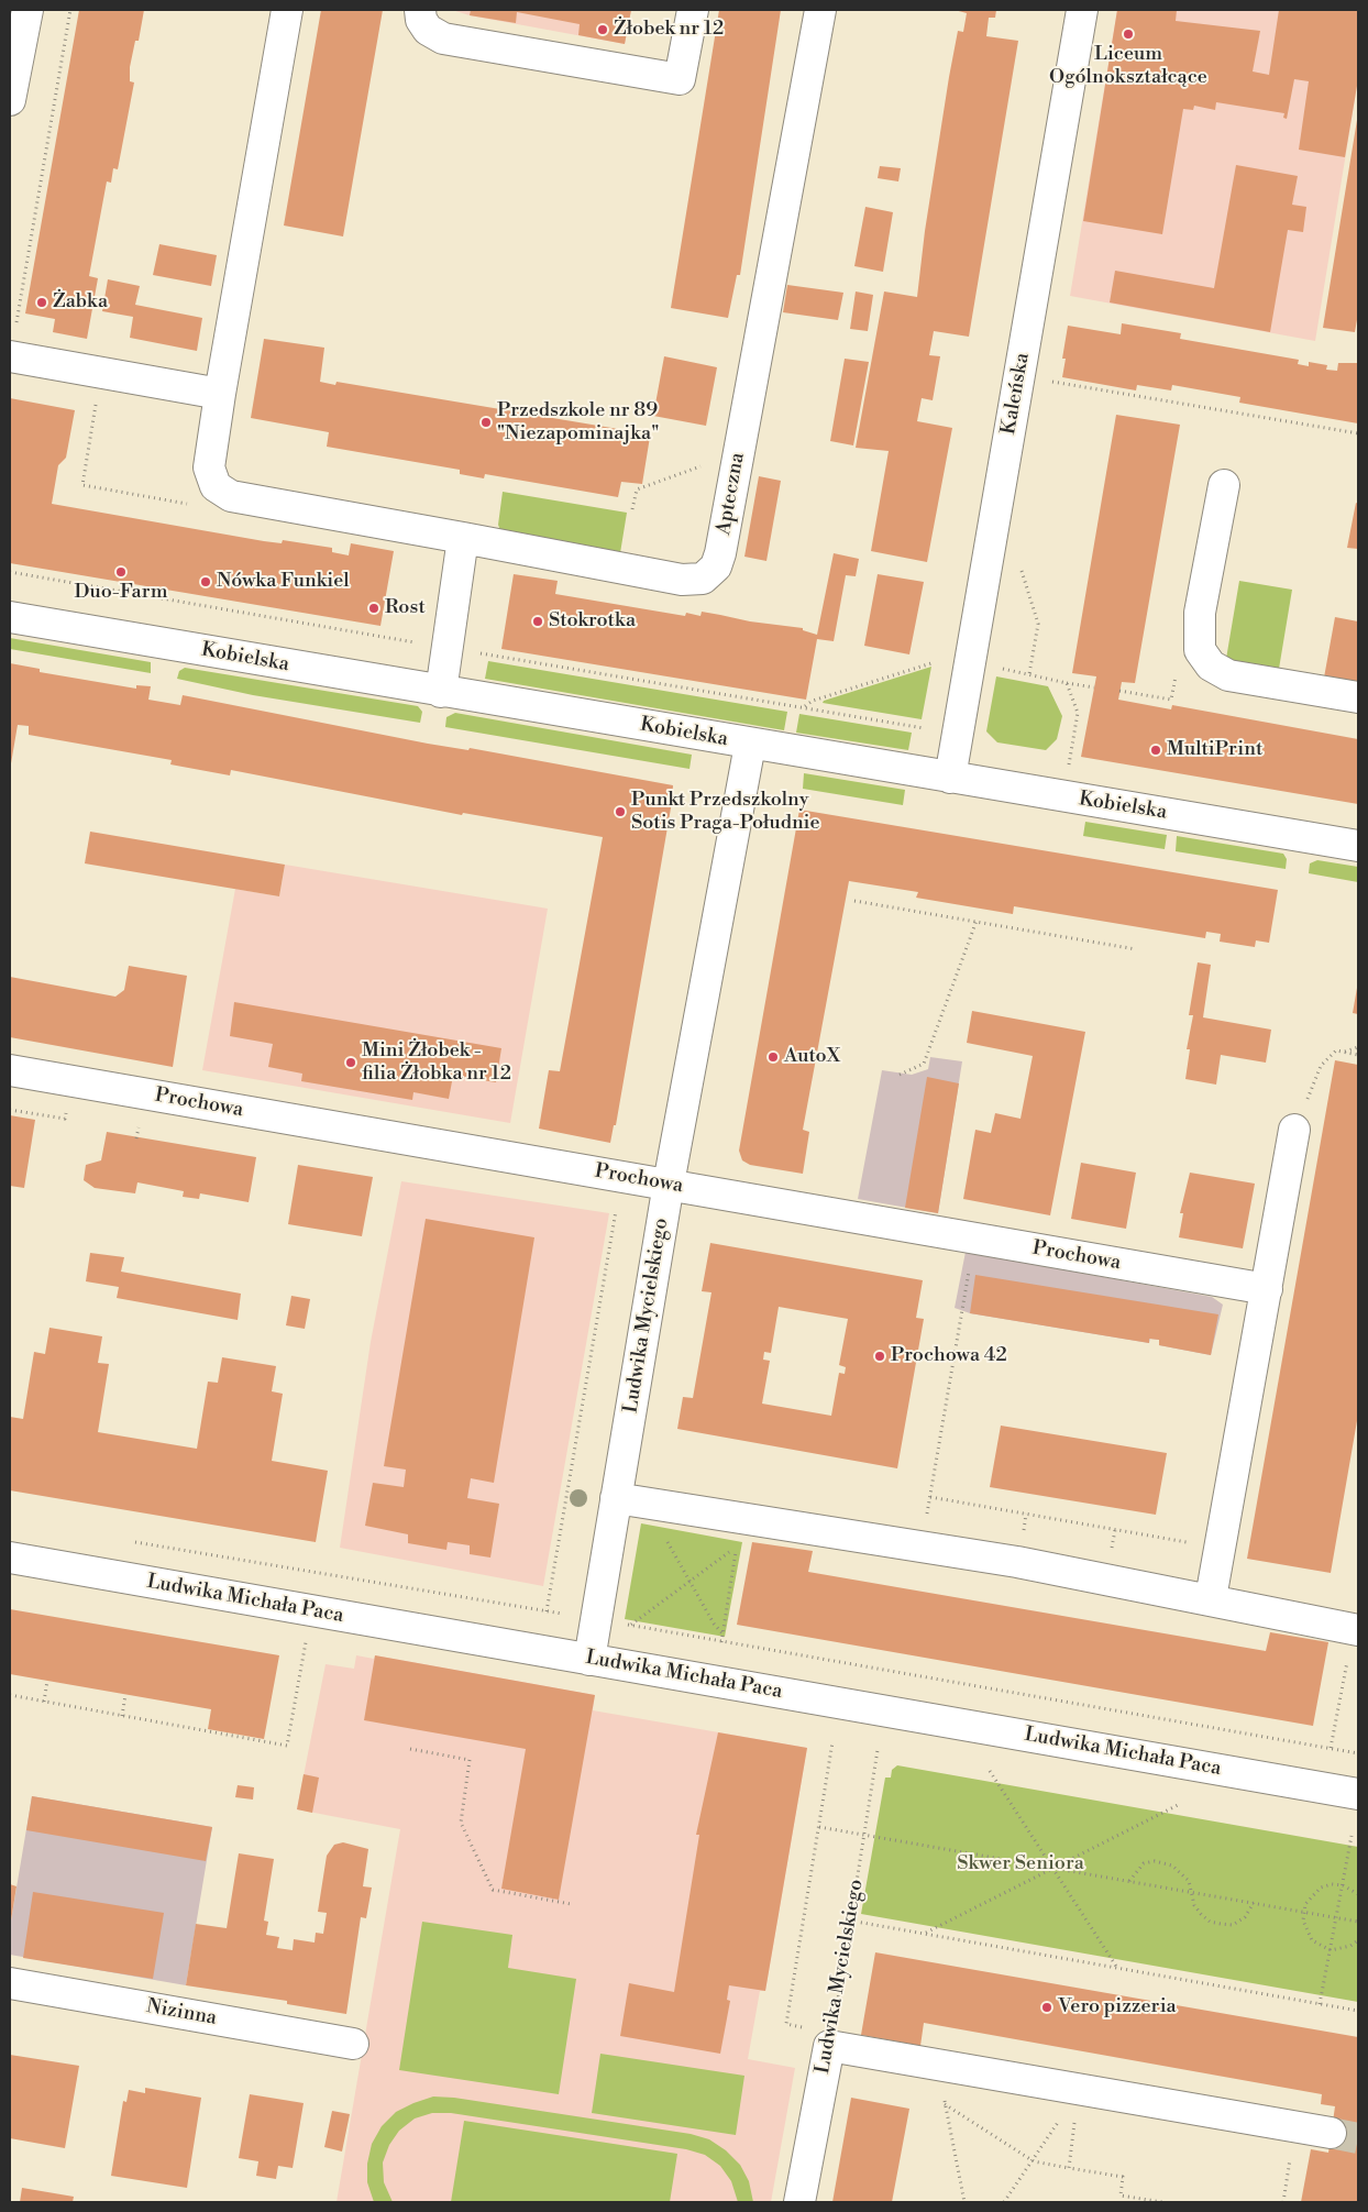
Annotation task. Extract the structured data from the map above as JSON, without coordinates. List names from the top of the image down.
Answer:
{
  "streets": {
    "street": [
      "Kaleńska",
      "Apteczna",
      "Kobielska",
      "Prochowa",
      "Ludwika Mycielskiego",
      "Ludwika Michała Paca",
      "Nizinna"
    ]
  },
  "crossings": [
    ["Kaleńska", "Kobielska"],
    ["Kobielska", "Ludwika Mycielskiego"],
    ["Prochowa", "Ludwika Mycielskiego"],
    ["Ludwika Mycielskiego", "Ludwika Michała Paca"]
  ],
  "parks": ["Skwer Seniora"],
  "places": [
    "Żłobek nr 12",
    "Liceum Ogólnokształcące",
    "Żabka",
    "Przedszkole nr 89 \"Niezapominajka\"",
    "Duo-Farm",
    "Nówka Funkiel",
    "Rost",
    "Stokrotka",
    "MultiPrint",
    "Punkt Przedszkolny Sotis Praga-Południe",
    "AutoX",
    "Mini Żłobek - filia Żłobka nr 12",
    "Prochowa 42",
    "Vero pizzeria"
  ]
}
